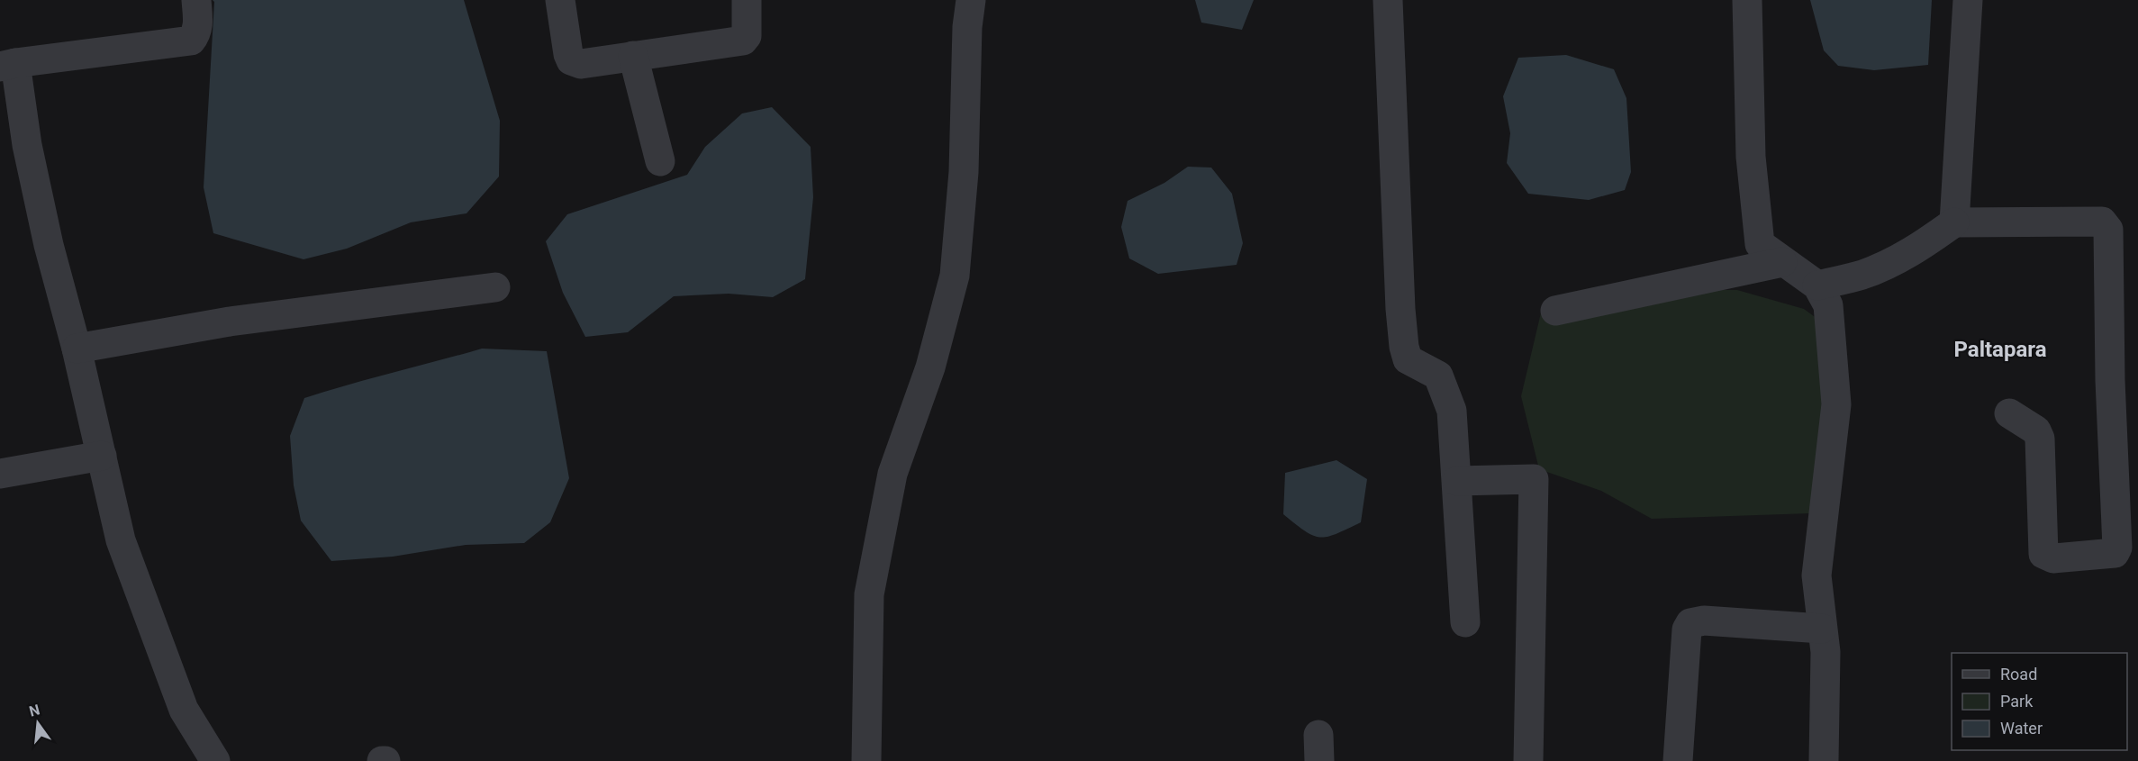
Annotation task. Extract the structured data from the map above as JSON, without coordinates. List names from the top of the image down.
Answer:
{
  "districts": ["Paltapara"],
  "legend": ["Road", "Park", "Water"],
  "north": "top"
}
